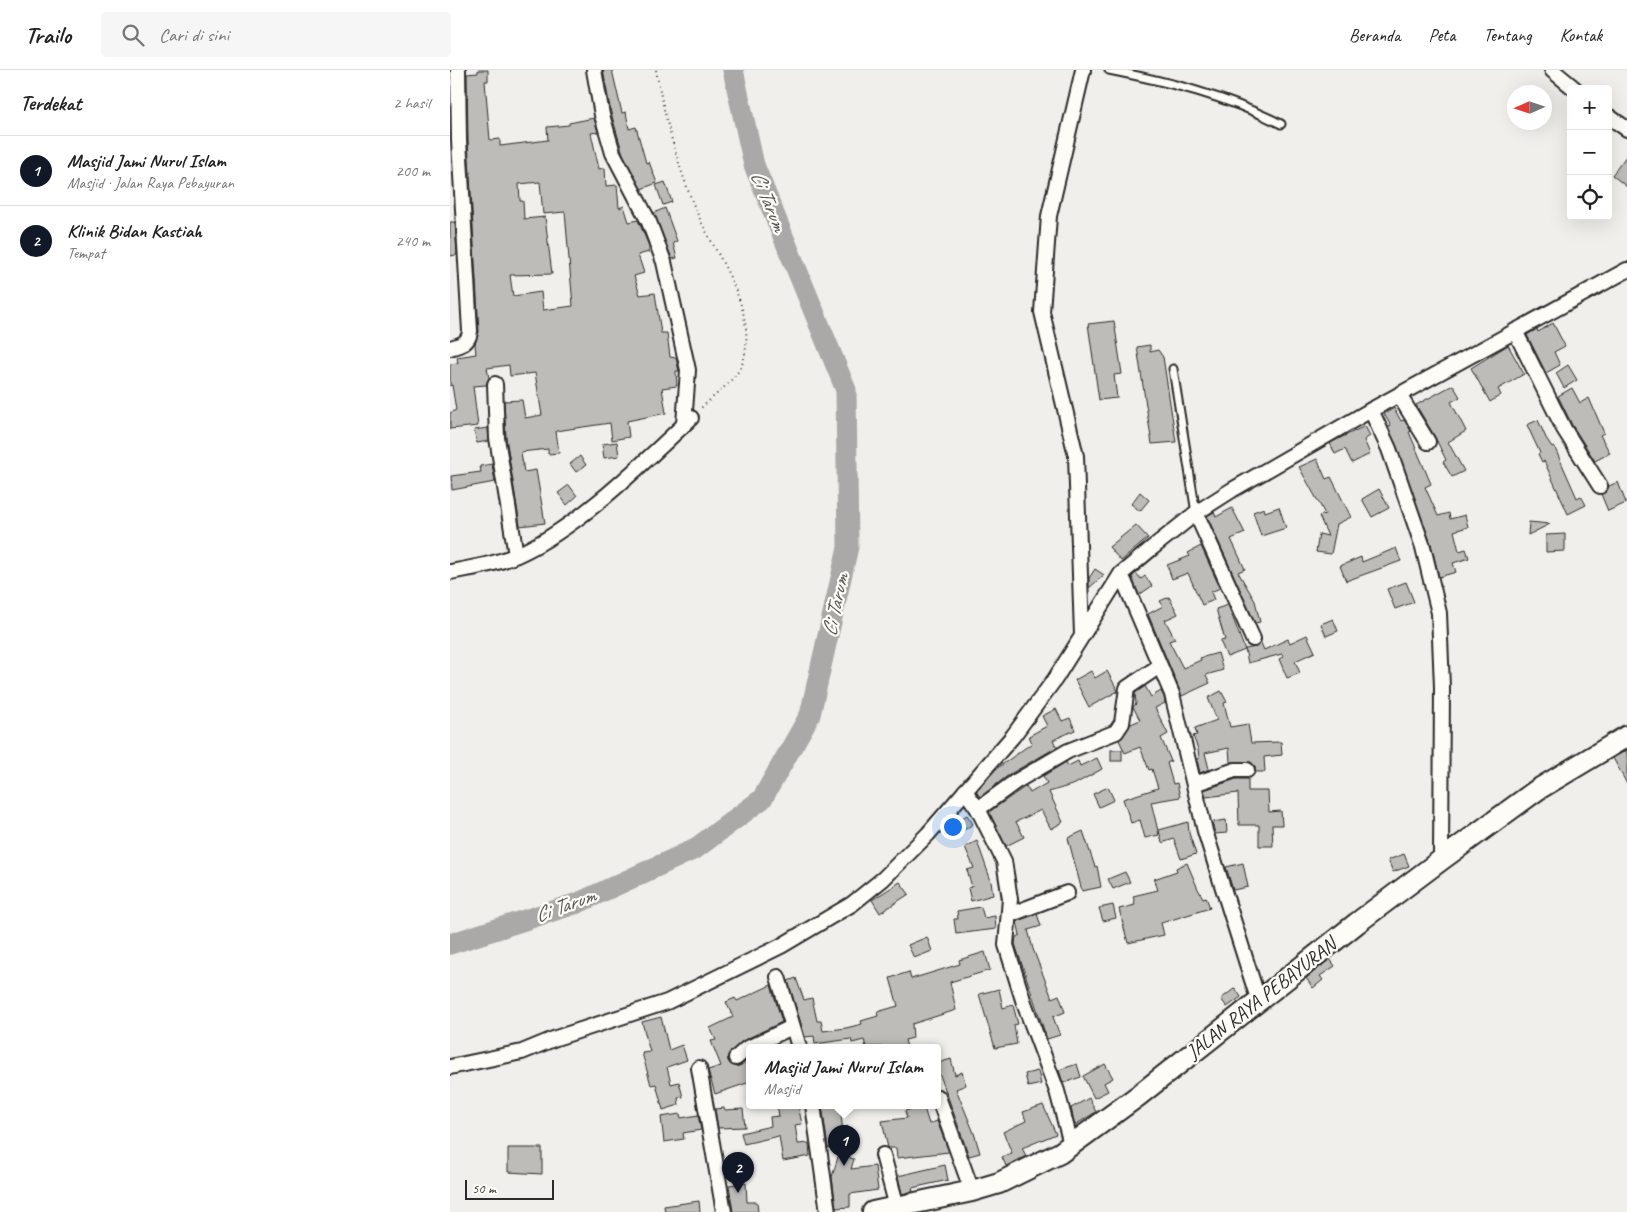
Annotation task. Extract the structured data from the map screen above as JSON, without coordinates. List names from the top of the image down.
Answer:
{
  "streets": {
    "main road": ["JALAN RAYA PEBAYURAN"]
  },
  "water": ["Ci Tarum"],
  "scale_bar": "50 m",
  "north": "left",
  "page": {
    "header": "Trailo",
    "search": "Cari di sini",
    "nav": [
      "Beranda",
      "Peta",
      "Tentang",
      "Kontak"
    ],
    "heading": ["Terdekat", "2 hasil"],
    "map_buttons": ["+", "−"],
    "list": [
      {
        "mark": "1",
        "name": "Masjid Jami Nurul Islam",
        "note": "Masjid · Jalan Raya Pebayuran",
        "value": "200 m"
      },
      {
        "mark": "2",
        "name": "Klinik Bidan Kastiah",
        "note": "Tempat",
        "value": "240 m"
      }
    ],
    "popup": ["Masjid Jami Nurul Islam", "Masjid"],
    "pins": ["1", "2"],
    "scale": "50 m"
  }
}
